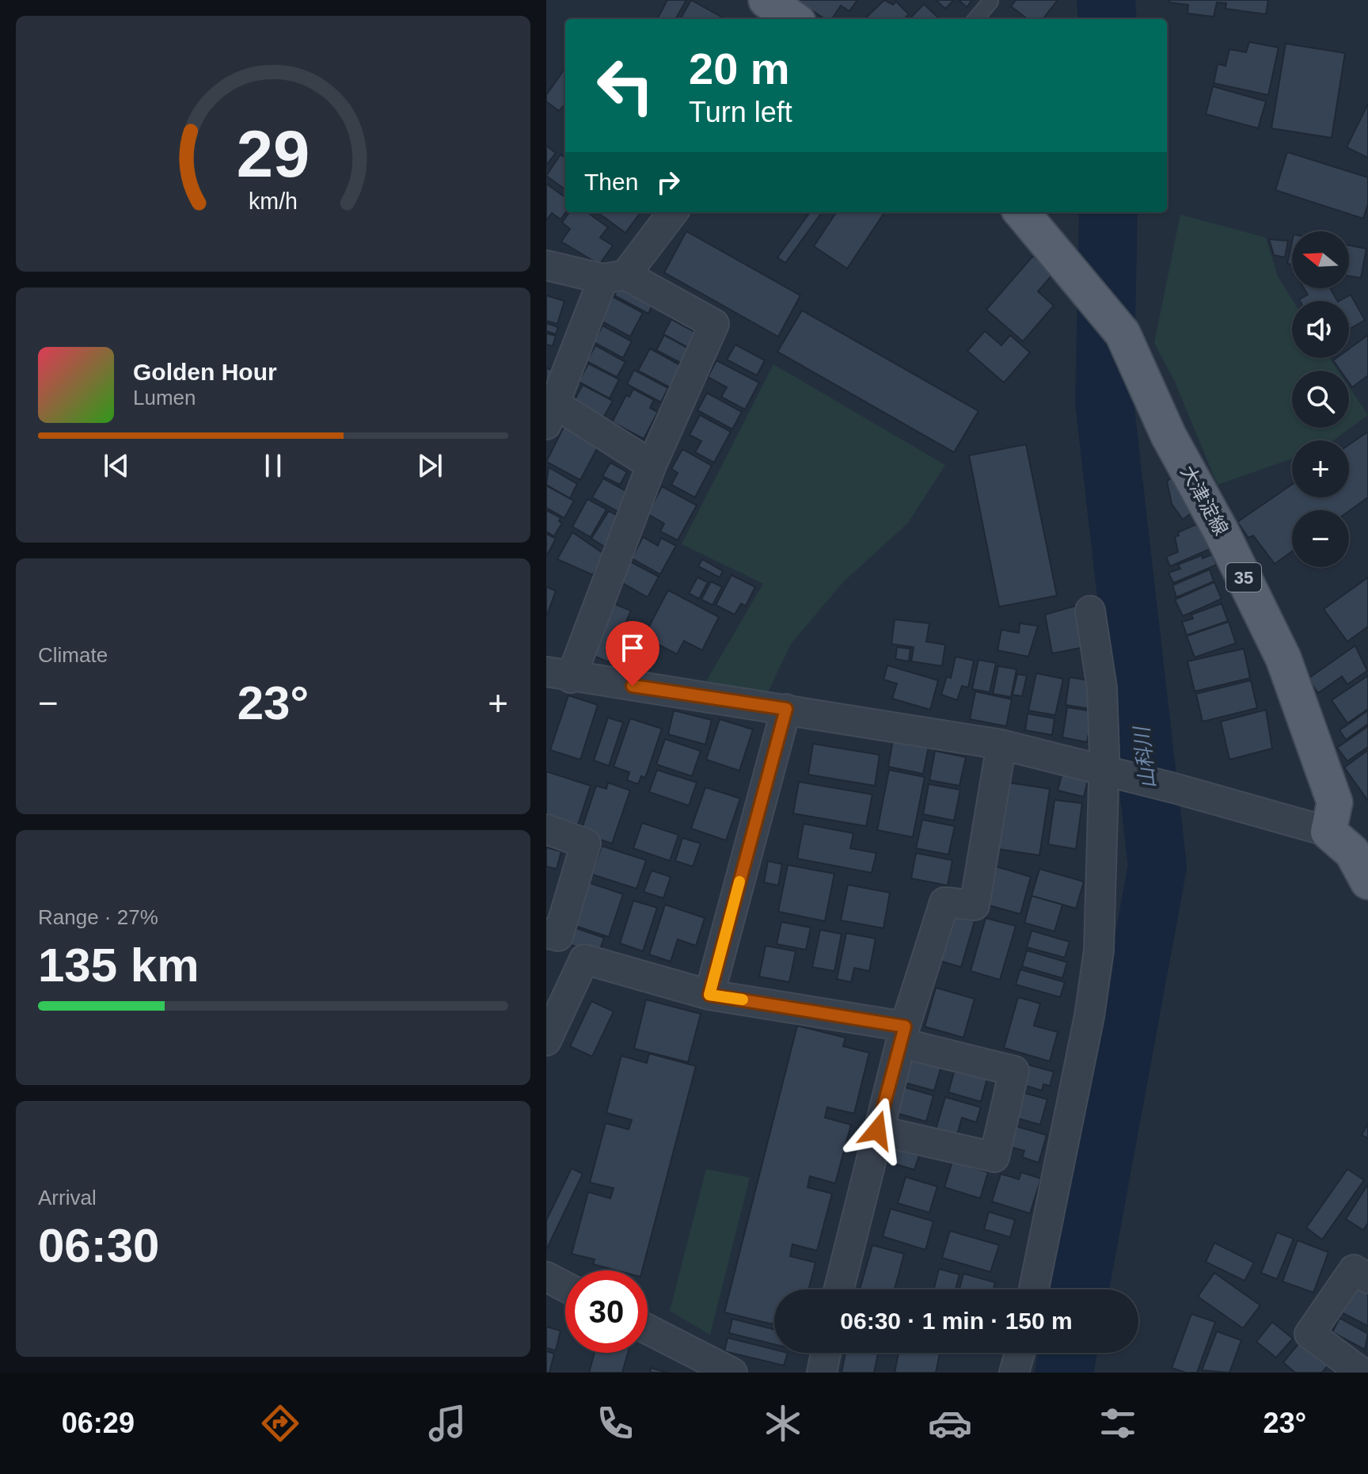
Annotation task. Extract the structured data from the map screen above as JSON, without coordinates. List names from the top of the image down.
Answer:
{
  "streets": {
    "main road": ["大津淀線", "35"]
  },
  "water": ["山科川"],
  "north": "left",
  "page": {
    "turn": ["20 m", "Turn left"],
    "then": "Then",
    "map_buttons": ["+", "−"],
    "song": ["Golden Hour", "Lumen"],
    "tile": [
      "Climate",
      ["Range · 27%", "135 km"],
      ["Arrival", "06:30"]
    ],
    "heat": ["−", "23°", "+"],
    "limit": "30",
    "trip": "06:30 · 1 min · 150 m",
    "tabs": ["06:29", "23°"],
    "gauge": ["29", "km/h"]
  }
}
